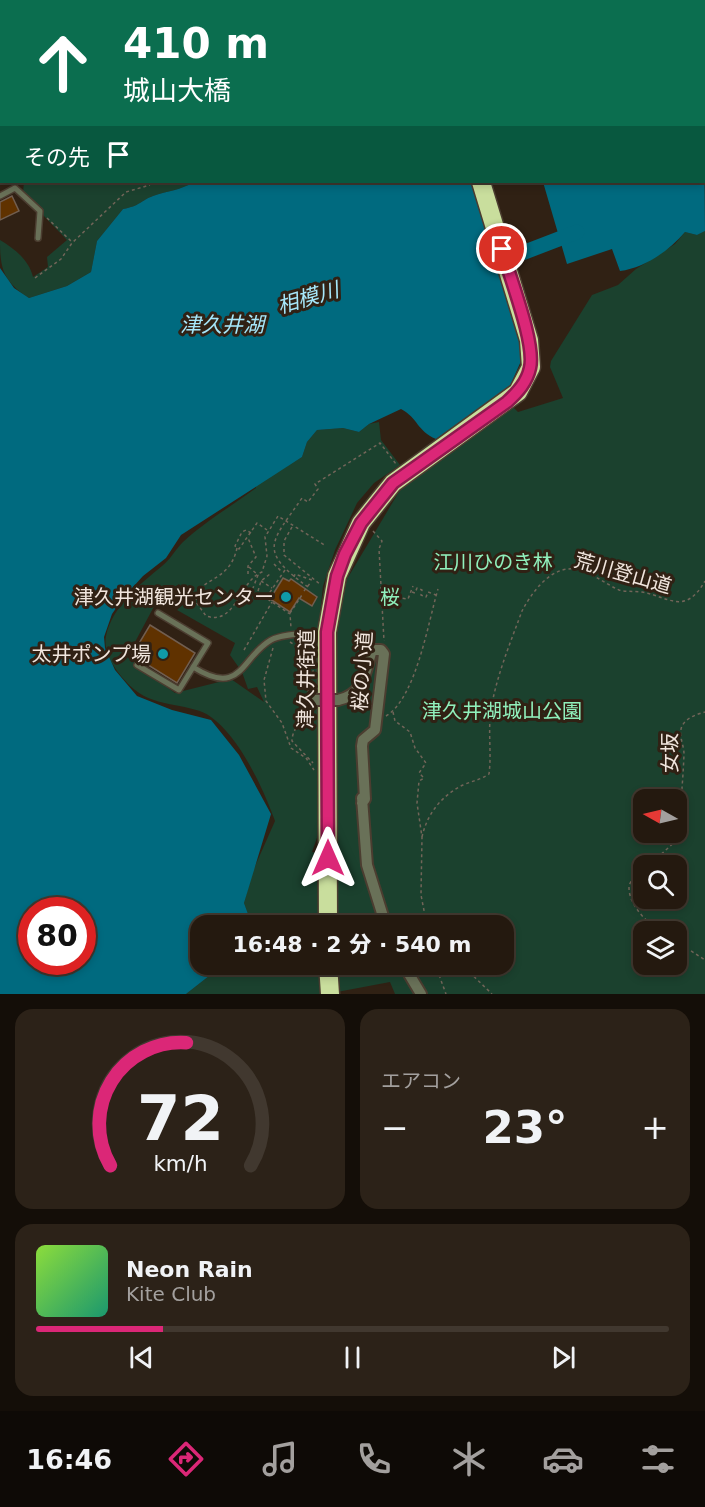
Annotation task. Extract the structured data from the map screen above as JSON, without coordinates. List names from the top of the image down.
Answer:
{
  "streets": {
    "highway": ["津久井街道"],
    "street": ["桜の小道"],
    "path": ["荒川登山道", "女坂"]
  },
  "crossings": [
    ["荒川登山道", "桜の小道"]
  ],
  "water": ["相模川", "津久井湖"],
  "parks": ["江川ひのき林", "桜", "津久井湖城山公園"],
  "places": ["津久井湖観光センター", "太井ポンプ場"],
  "north": "left",
  "page": {
    "turn": ["410 m", "城山大橋"],
    "then": "その先",
    "limit": "80",
    "trip": "16:48 · 2 分 · 540 m",
    "tile": "エアコン",
    "heat": ["−", "23°", "+"],
    "song": ["Neon Rain", "Kite Club"],
    "tabs": "16:46",
    "gauge": ["72", "km/h"]
  }
}
